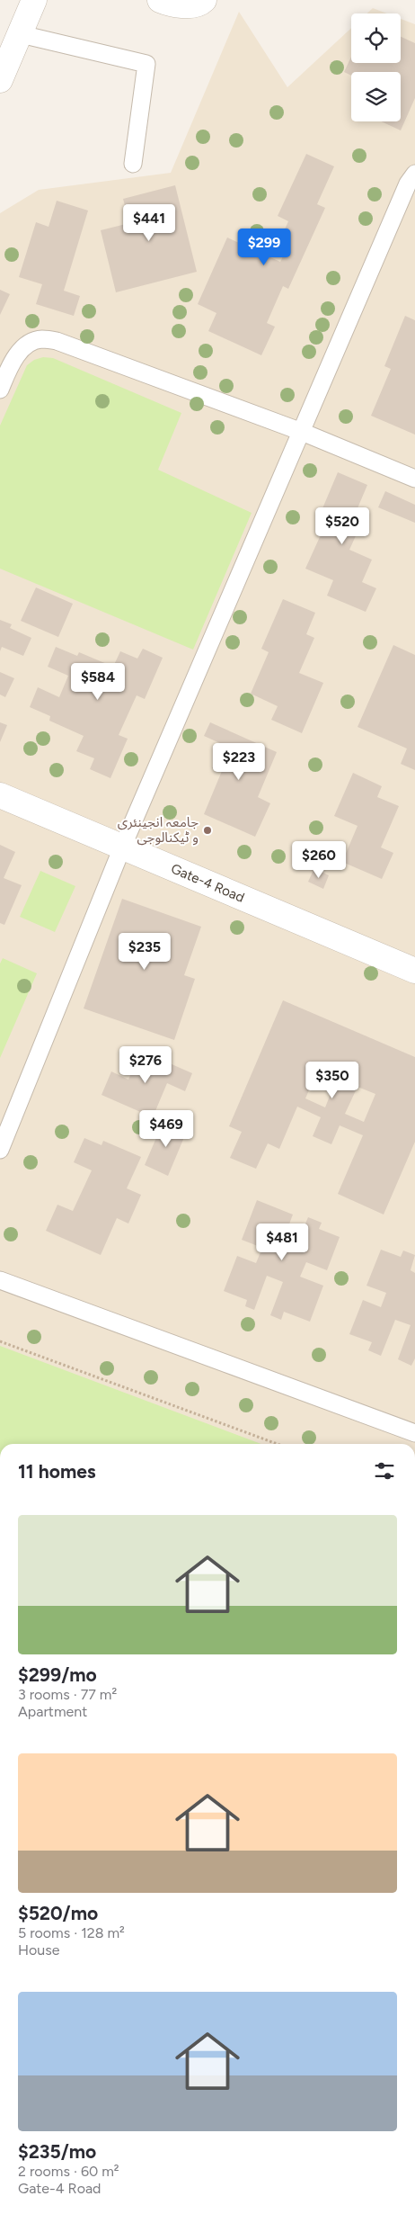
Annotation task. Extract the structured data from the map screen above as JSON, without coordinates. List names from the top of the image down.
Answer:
{
  "streets": {
    "street": ["Gate-4 Road"]
  },
  "places": ["جامعہ انجینئری و ٹیکنالوجی"],
  "page": {
    "price": [
      "$441",
      "$299",
      "$520",
      "$584",
      "$223",
      "$260",
      "$235",
      "$276",
      "$350",
      "$469",
      "$481"
    ],
    "heading": "11 homes",
    "list": [
      {
        "name": "$299/mo",
        "note": "3 rooms · 77 m² · Apartment"
      },
      {
        "name": "$520/mo",
        "note": "5 rooms · 128 m² · House"
      },
      {
        "name": "$235/mo",
        "note": "2 rooms · 60 m² · Gate-4 Road"
      }
    ]
  }
}
